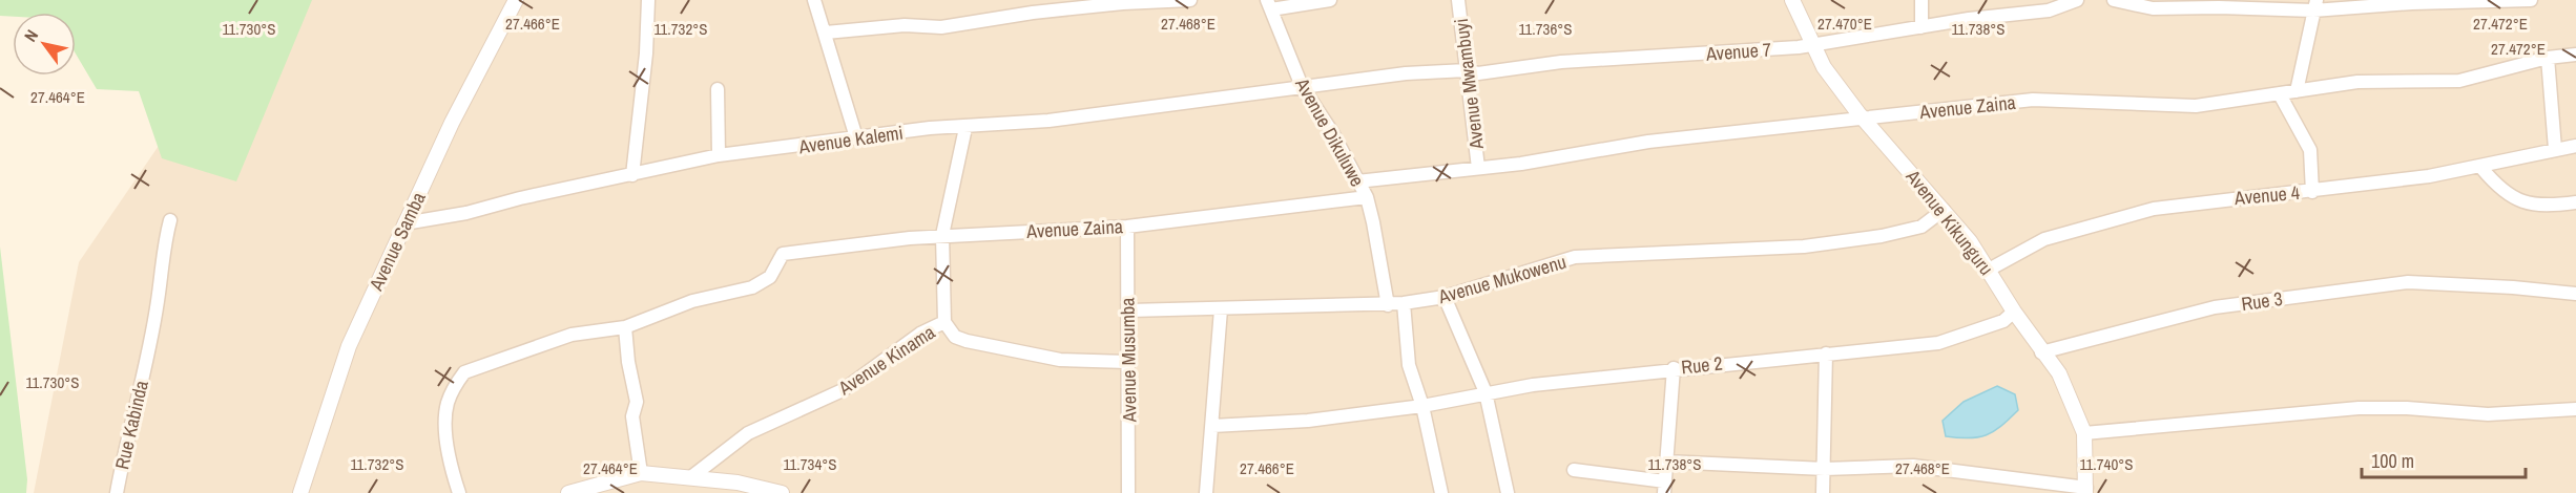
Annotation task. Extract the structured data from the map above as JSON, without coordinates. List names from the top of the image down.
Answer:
{
  "streets": {
    "street": [
      "Avenue 7",
      "Avenue Mwambuyi",
      "Avenue Zaina",
      "Avenue Dikuluwe",
      "Avenue Kalemi",
      "Avenue 4",
      "Avenue Kikunguru",
      "Avenue Samba",
      "Avenue Mukowenu",
      "Rue 3",
      "Avenue Kinama",
      "Avenue Musumba",
      "Rue 2",
      "Rue Kabinda"
    ]
  },
  "crossings": [
    ["Avenue 7", "Avenue Mwambuyi"],
    ["Avenue 7", "Avenue Dikuluwe"],
    ["Avenue 7", "Avenue Kalemi"],
    ["Avenue 7", "Avenue Kikunguru"],
    ["Avenue Mwambuyi", "Avenue Zaina"],
    ["Avenue Zaina", "Avenue Dikuluwe"],
    ["Avenue Zaina", "Avenue Kikunguru"],
    ["Avenue Zaina", "Avenue Kinama"],
    ["Avenue Zaina", "Avenue Musumba"],
    ["Avenue Dikuluwe", "Avenue Kalemi"],
    ["Avenue Dikuluwe", "Avenue Mukowenu"],
    ["Avenue Kalemi", "Avenue Samba"],
    ["Avenue Kalemi", "Avenue Kinama"],
    ["Avenue 4", "Avenue Kikunguru"],
    ["Avenue Kikunguru", "Avenue Mukowenu"],
    ["Avenue Kikunguru", "Rue 3"],
    ["Avenue Kikunguru", "Rue 2"],
    ["Avenue Mukowenu", "Avenue Musumba"]
  ],
  "scale_bar": "100 m",
  "north": "top left",
  "coordinates": [
    "27.472°E",
    "27.468°E",
    "27.470°E",
    "27.466°E",
    "11.736°S",
    "11.738°S",
    "11.730°S",
    "11.732°S",
    "27.464°E",
    "11.734°S",
    "11.740°S"
  ]
}
